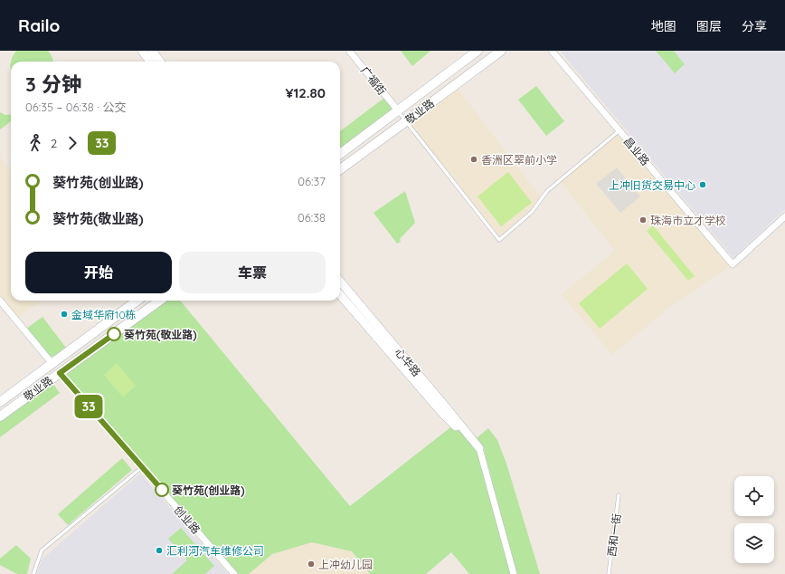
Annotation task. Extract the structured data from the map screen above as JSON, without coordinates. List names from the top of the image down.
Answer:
{
  "streets": {
    "main road": ["敬业路"],
    "street": [
      "广福街",
      "昌业路",
      "心华路",
      "创业路"
    ],
    "lane": ["西和一街"]
  },
  "crossings": [
    ["广福街", "敬业路"],
    ["敬业路", "创业路"]
  ],
  "places": [
    "香洲区翠前小学",
    "上冲旧货交易中心",
    "珠海市立才学校",
    "金域华府10栋",
    "葵竹苑(敬业路)",
    "葵竹苑(创业路)",
    "汇利河汽车维修公司",
    "上冲幼儿园"
  ],
  "lines": ["bus line 33"],
  "page": {
    "header": "Railo",
    "nav": ["地图", "图层", "分享"],
    "on_map": "33",
    "heading": ["3 分钟", "06:35 – 06:38 · 公交", "¥12.80"],
    "legs": ["2", "33"],
    "list": [
      {
        "name": "葵竹苑(创业路)",
        "value": "06:37"
      },
      {
        "name": "葵竹苑(敬业路)",
        "value": "06:38"
      }
    ],
    "buttons": ["开始", "车票"]
  }
}
